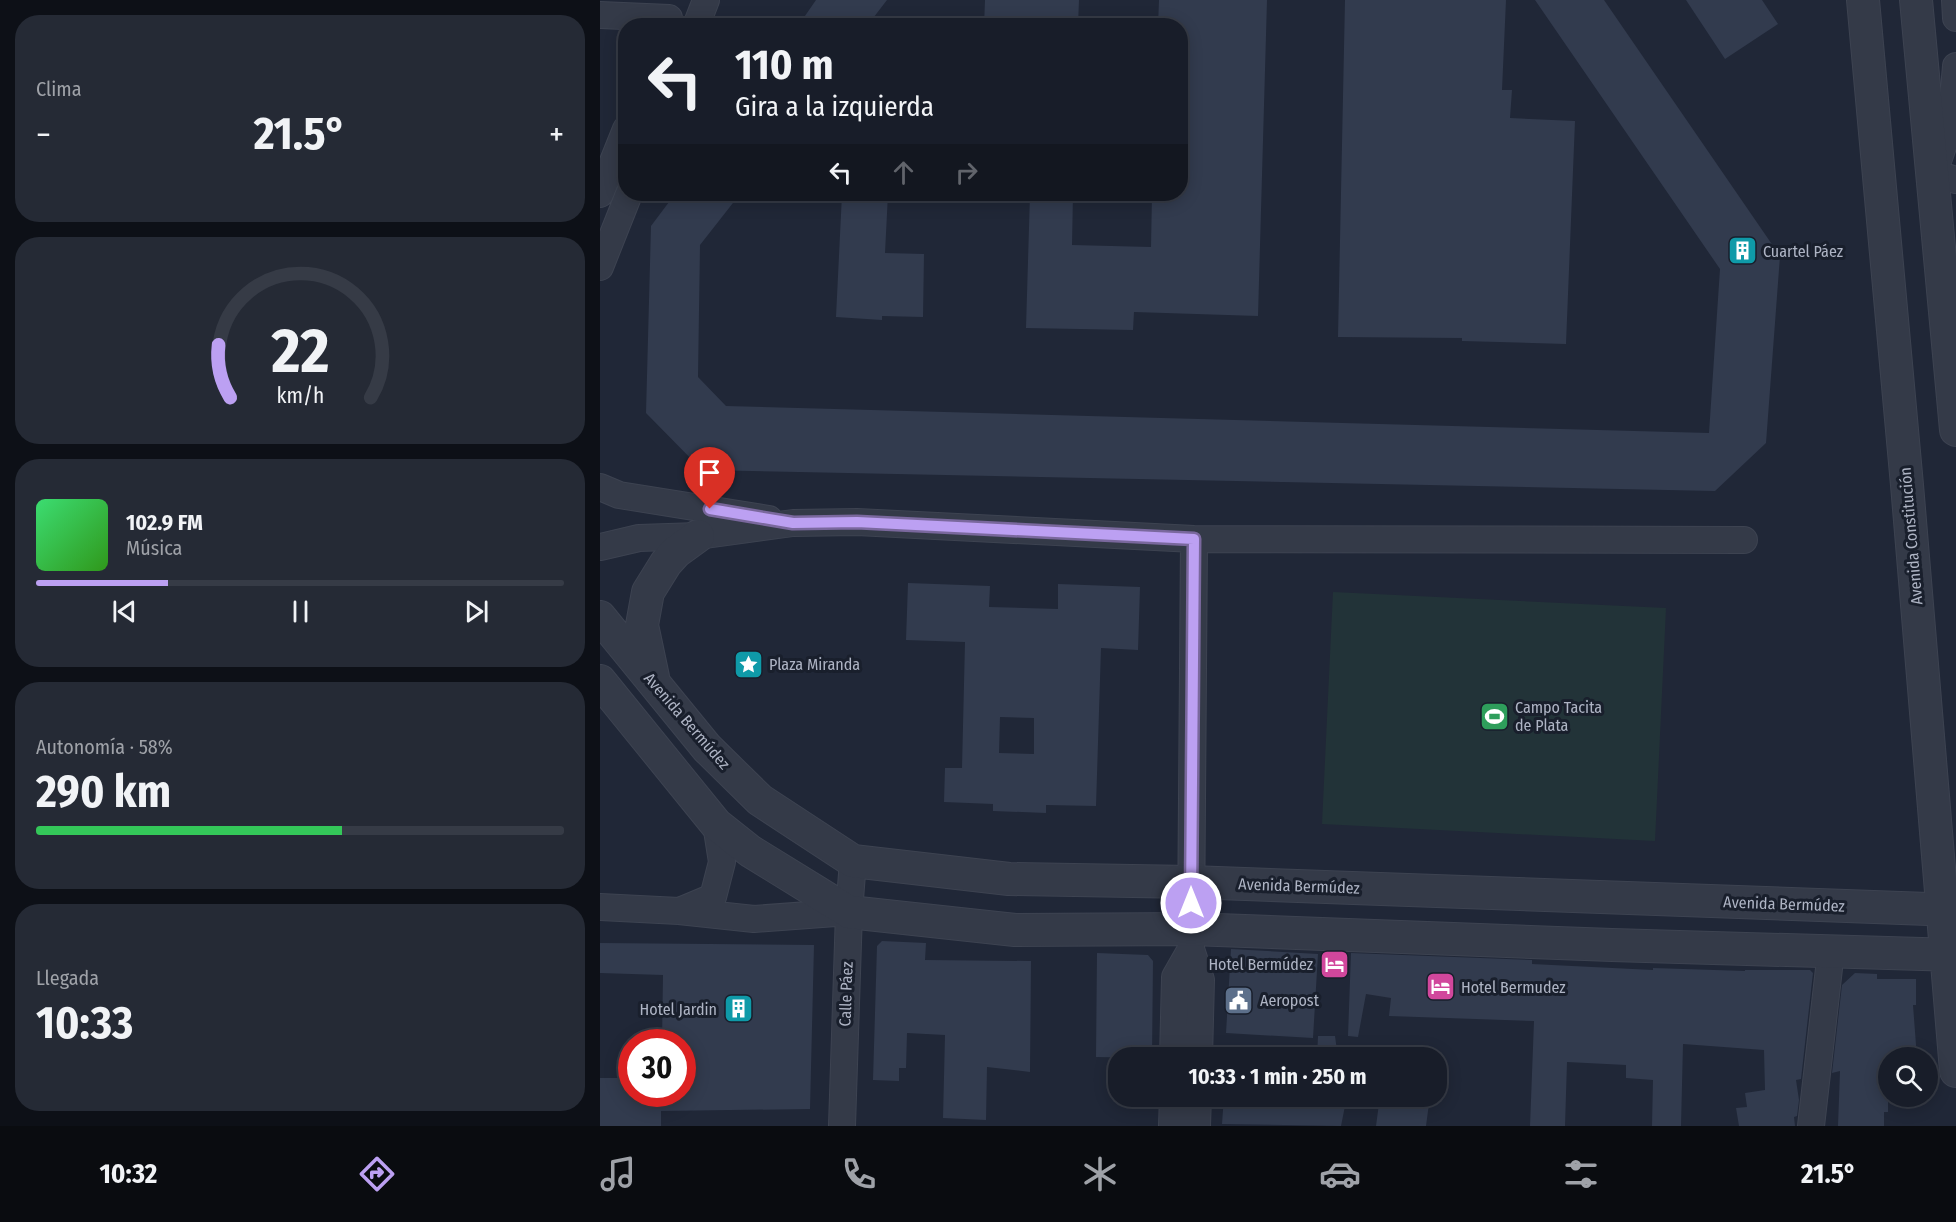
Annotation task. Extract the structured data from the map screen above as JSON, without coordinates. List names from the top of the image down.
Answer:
{
  "streets": {
    "street": ["Avenida Constitución", "Avenida Bermúdez", "Calle Páez"]
  },
  "crossings": [
    ["Avenida Constitución", "Avenida Bermúdez"],
    ["Avenida Bermúdez", "Calle Páez"]
  ],
  "places": {
    "building": ["Cuartel Páez", "Hotel Jardin"],
    "place": ["Plaza Miranda"],
    "sports": ["Campo Tacita de Plata"],
    "hotel": ["Hotel Bermúdez", "Hotel Bermudez"],
    "public building": ["Aeropost"]
  },
  "page": {
    "tile": [
      "Clima",
      ["Autonomía · 58%", "290 km"],
      ["Llegada", "10:33"]
    ],
    "turn": ["110 m", "Gira a la izquierda"],
    "heat": ["−", "21.5°", "+"],
    "song": ["102.9 FM", "Música"],
    "limit": "30",
    "trip": "10:33 · 1 min · 250 m",
    "tabs": ["10:32", "21.5°"],
    "gauge": ["22", "km/h"]
  }
}
